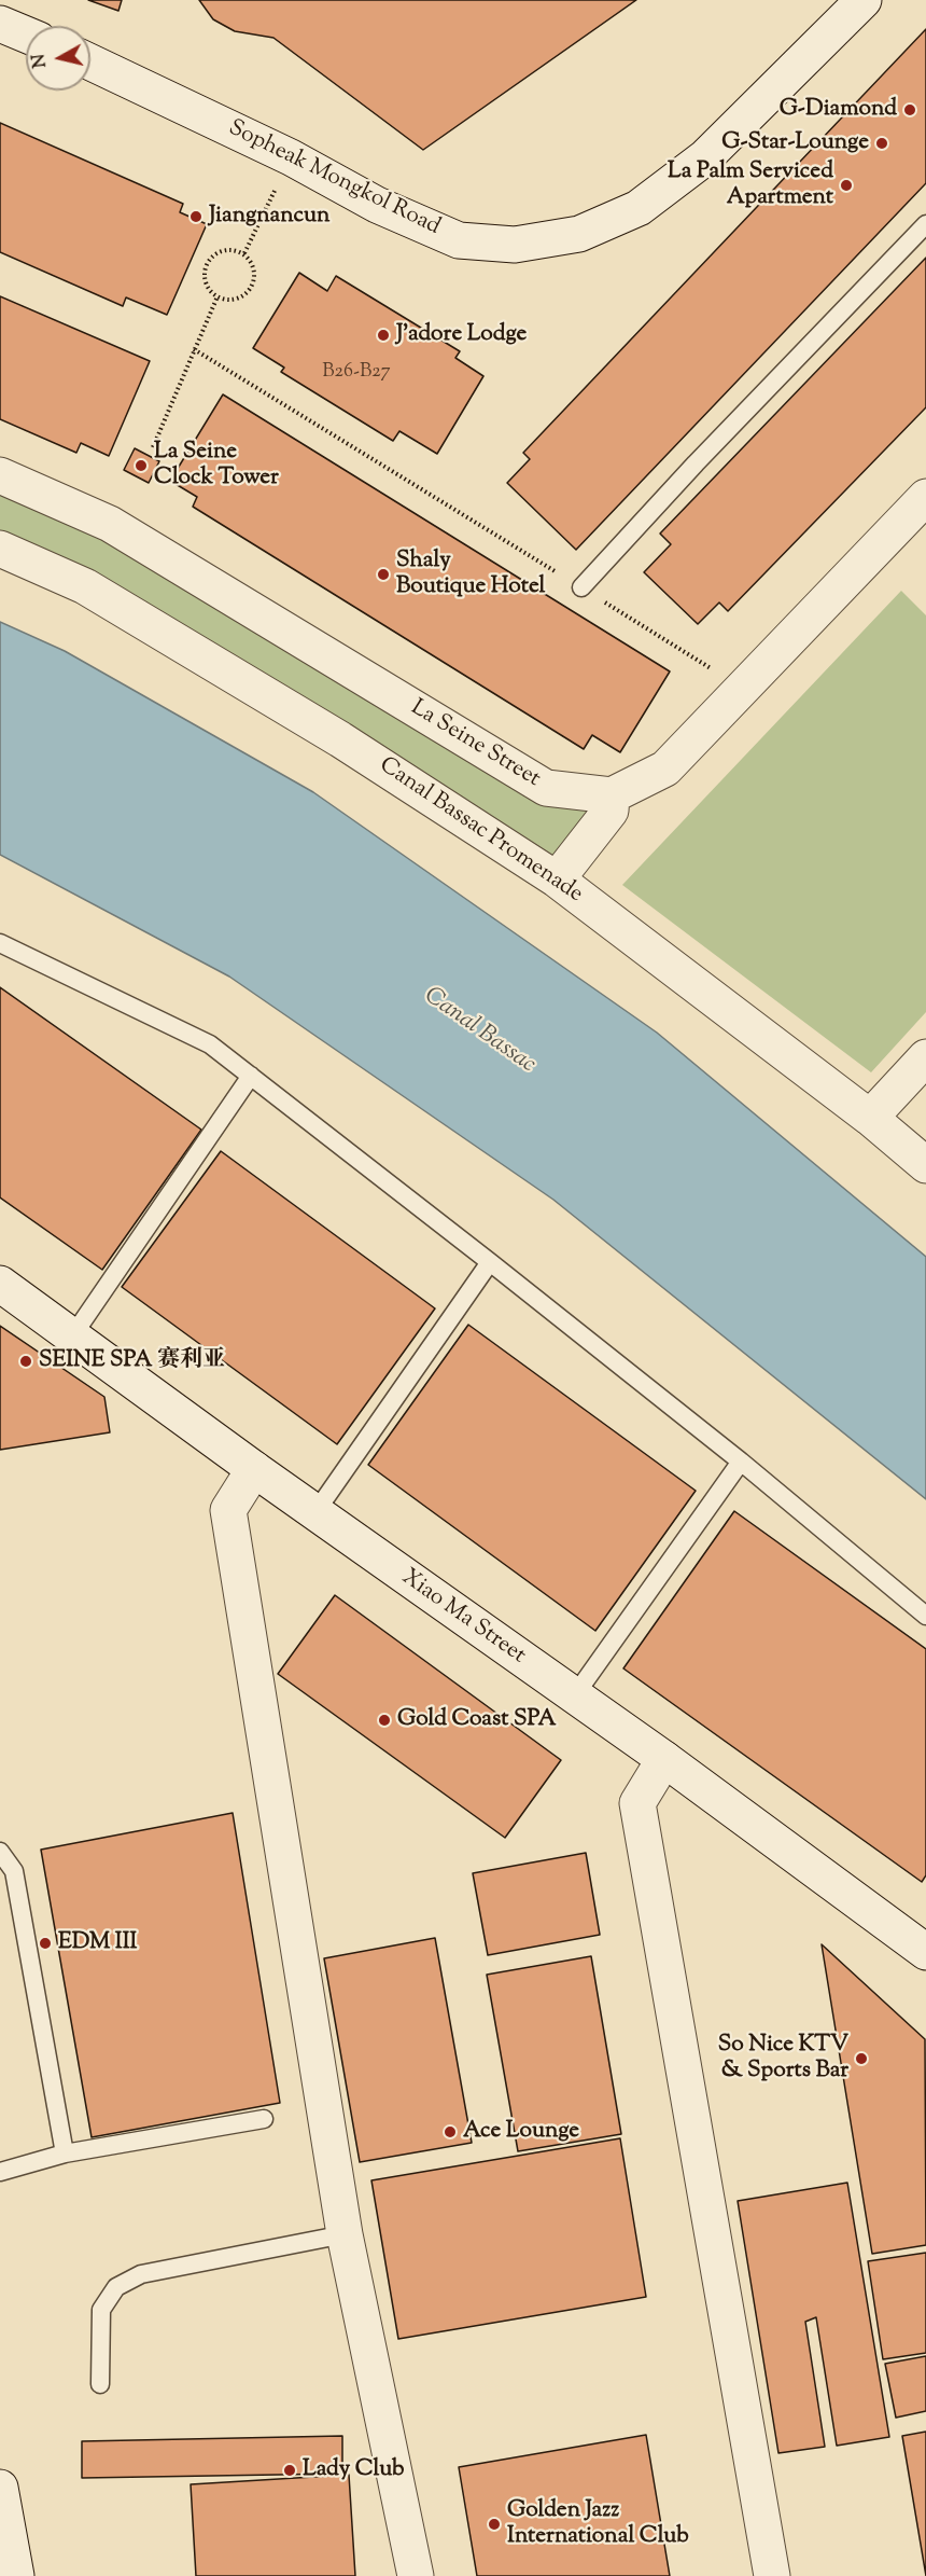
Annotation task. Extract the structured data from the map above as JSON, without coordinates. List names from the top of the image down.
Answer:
{
  "streets": {
    "street": [
      "Sopheak Mongkol Road",
      "La Seine Street",
      "Canal Bassac Promenade",
      "Xiao Ma Street"
    ]
  },
  "water": ["Canal Bassac"],
  "places": [
    "G-Diamond",
    "G-Star-Lounge",
    "La Palm Serviced Apartment",
    "Jiangnancun",
    "J'adore Lodge",
    "La Seine Clock Tower",
    "Shaly Boutique Hotel",
    "SEINE SPA 赛利亚",
    "Gold Coast SPA",
    "EDM III",
    "So Nice KTV & Sports Bar",
    "Ace Lounge",
    "Lady Club",
    "Golden Jazz International Club"
  ],
  "house_numbers": ["B26-B27"],
  "north": "left"
}
